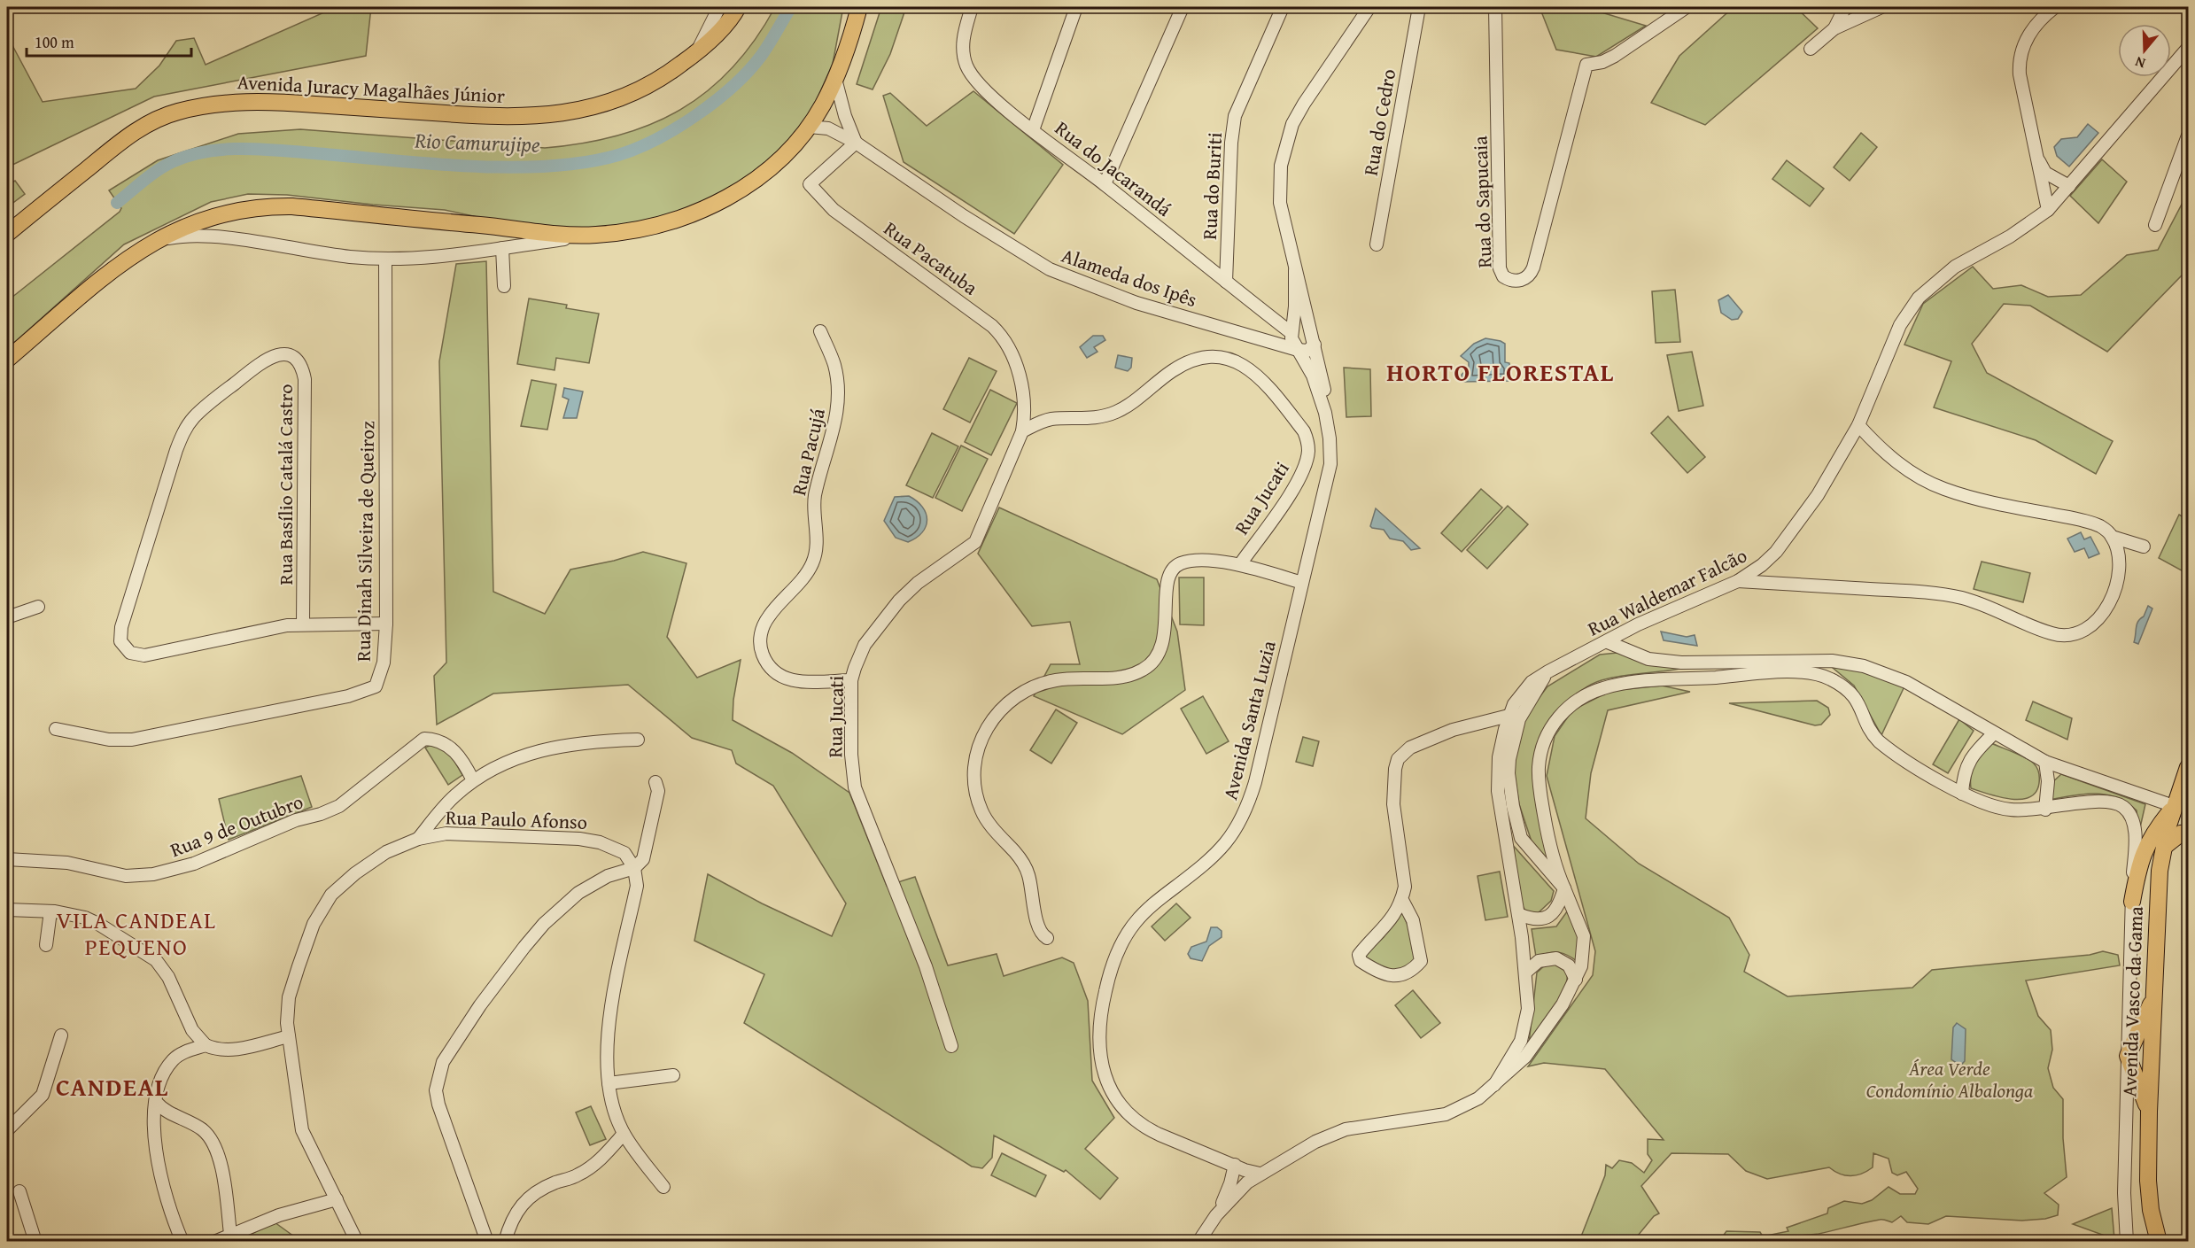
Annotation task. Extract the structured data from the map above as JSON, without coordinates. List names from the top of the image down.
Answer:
{
  "streets": {
    "main road": ["Avenida Juracy Magalhães Júnior", "Avenida Vasco da Gama"],
    "street": [
      "Rua do Cedro",
      "Rua do Jacarandá",
      "Rua do Buriti",
      "Rua do Sapucaia",
      "Rua Pacatuba",
      "Alameda dos Ipês",
      "Rua Pacujá",
      "Rua Basílio Catalá Castro",
      "Rua Jucati",
      "Rua Dinah Silveira de Queiroz",
      "Rua Waldemar Falcão",
      "Avenida Santa Luzia",
      "Rua Paulo Afonso",
      "Rua 9 de Outubro"
    ]
  },
  "crossings": [
    ["Rua do Jacarandá", "Rua do Buriti"],
    ["Rua do Jacarandá", "Avenida Santa Luzia"],
    ["Rua Pacatuba", "Alameda dos Ipês"],
    ["Rua Pacatuba", "Rua Jucati"],
    ["Alameda dos Ipês", "Avenida Santa Luzia"],
    ["Rua Pacujá", "Rua Jucati"],
    ["Rua Basílio Catalá Castro", "Rua Dinah Silveira de Queiroz"],
    ["Rua Waldemar Falcão", "Avenida Santa Luzia"],
    ["Rua Paulo Afonso", "Rua 9 de Outubro"]
  ],
  "districts": ["HORTO FLORESTAL", "VILA CANDEAL PEQUENO", "CANDEAL"],
  "water": ["Rio Camurujipe"],
  "parks": ["Área Verde Condomínio Albalonga"],
  "scale_bar": "100 m",
  "north": "bottom"
}
